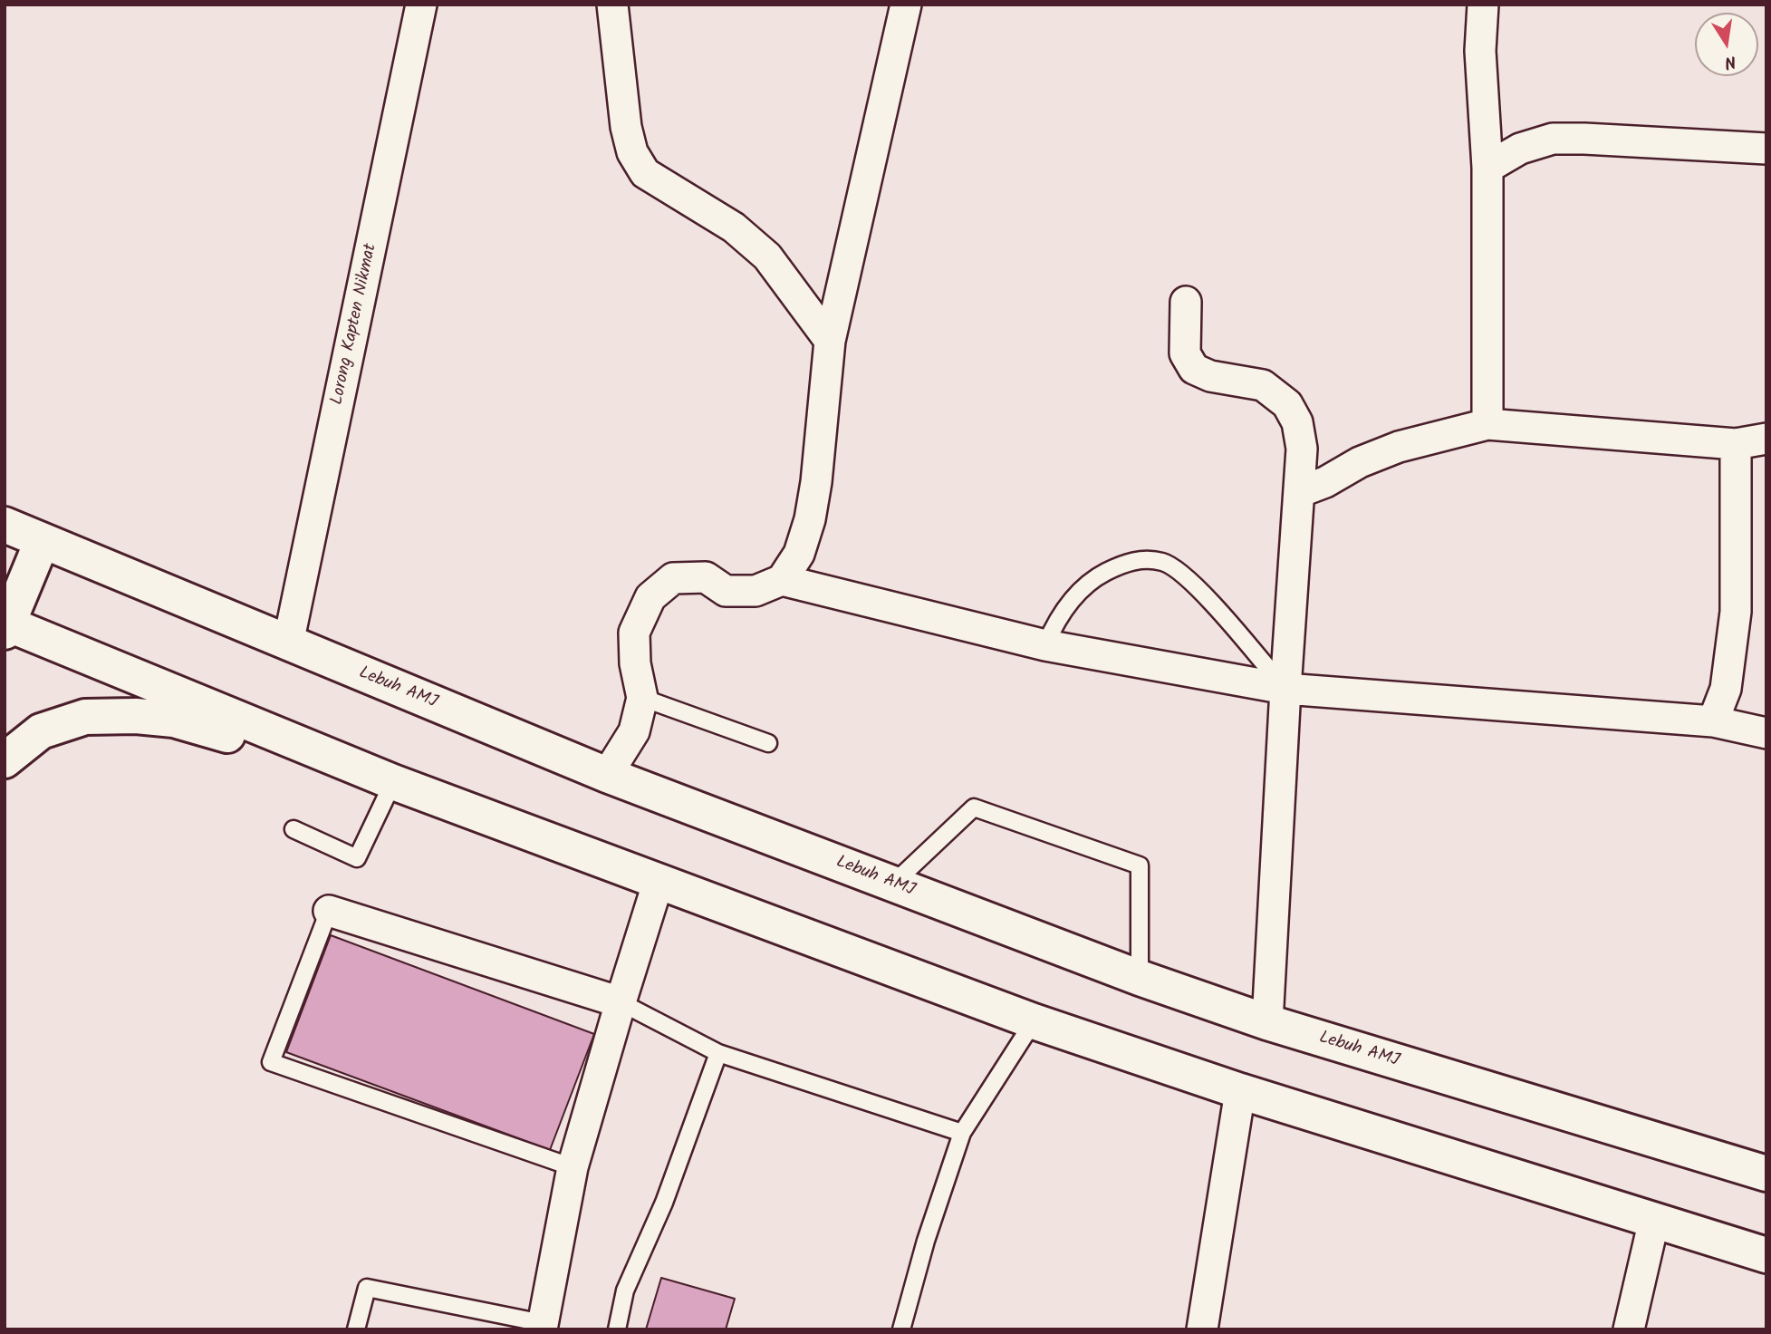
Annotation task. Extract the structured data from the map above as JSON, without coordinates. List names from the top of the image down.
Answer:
{
  "streets": {
    "main road": ["Lebuh AMJ"],
    "street": ["Lorong Kapten Nikmat"]
  },
  "crossings": [
    ["Lorong Kapten Nikmat", "Lebuh AMJ"]
  ],
  "north": "bottom"
}
